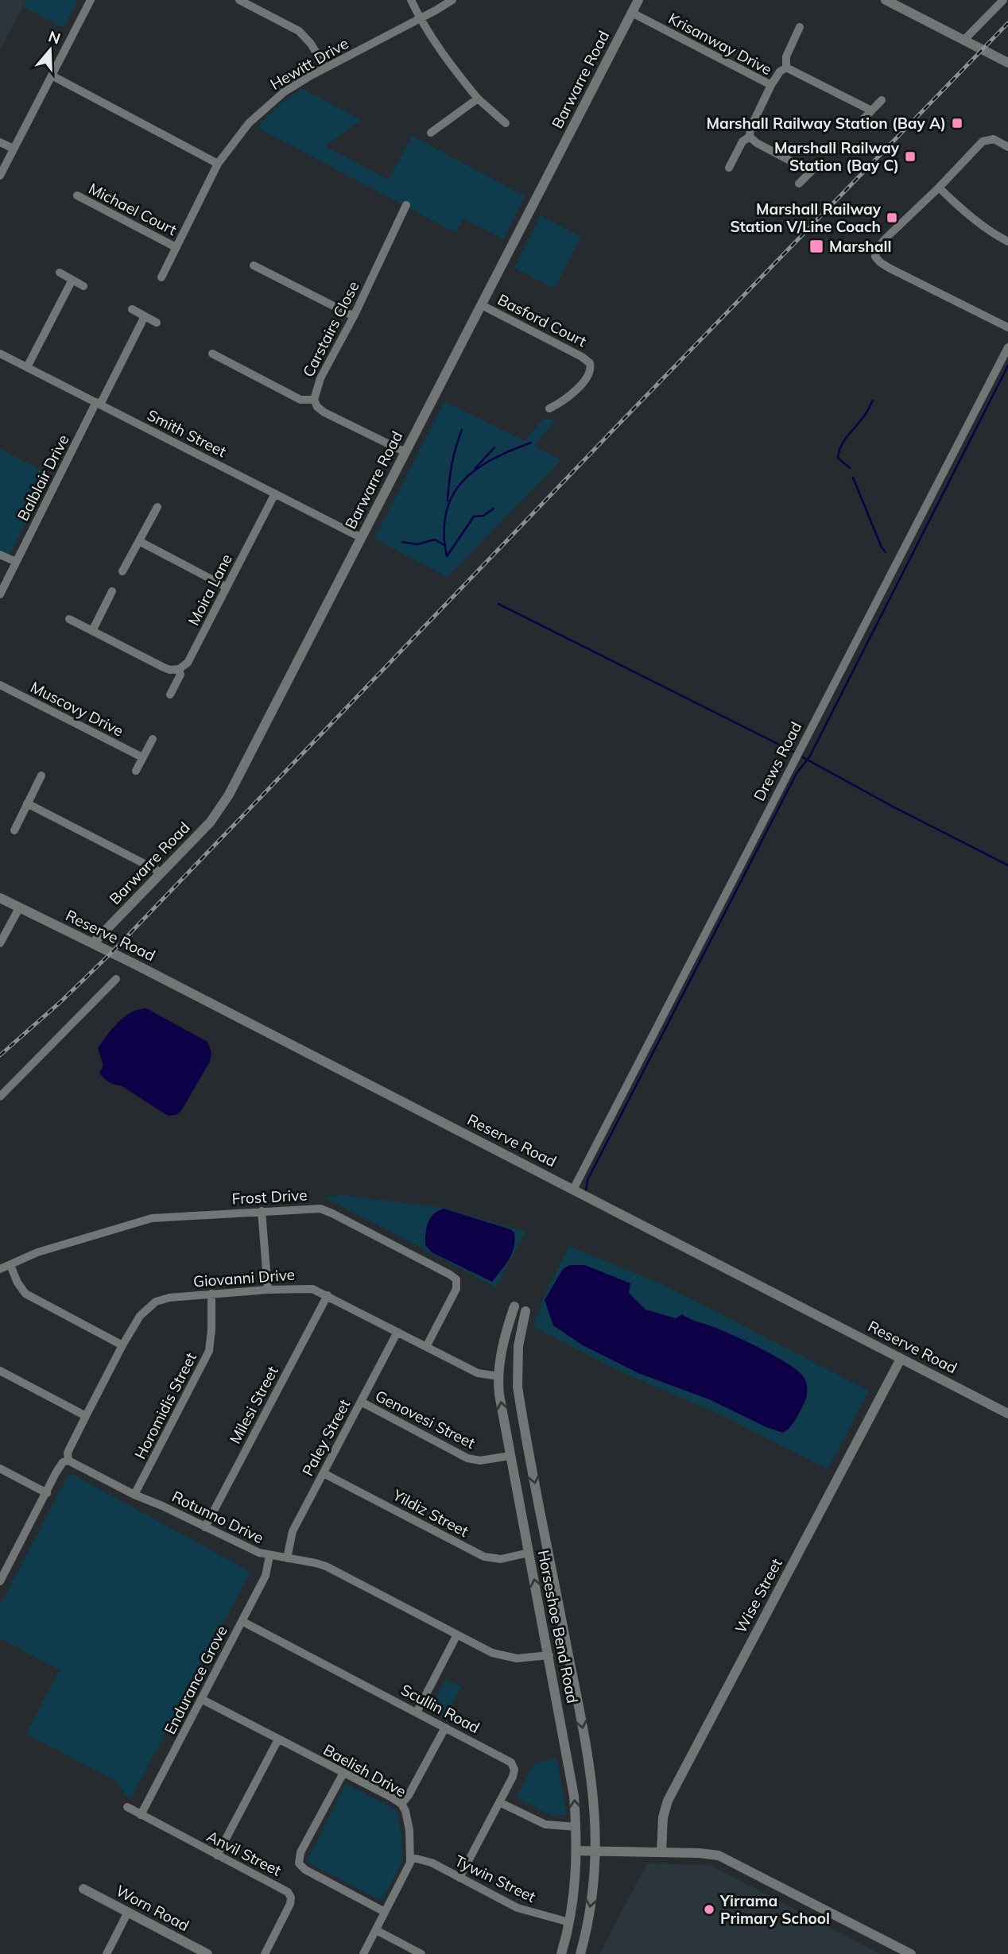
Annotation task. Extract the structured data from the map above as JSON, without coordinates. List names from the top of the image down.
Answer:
{
  "streets": {
    "street": [
      "Krisanway Drive",
      "Hewitt Drive",
      "Barwarre Road",
      "Michael Court",
      "Basford Court",
      "Carstairs Close",
      "Smith Street",
      "Balblair Drive",
      "Moira Lane",
      "Muscovy Drive",
      "Drews Road",
      "Reserve Road",
      "Frost Drive",
      "Giovanni Drive",
      "Milesi Street",
      "Horomidis Street",
      "Genovesi Street",
      "Paley Street",
      "Yildiz Street",
      "Rotunno Drive",
      "Wise Street",
      "Horseshoe Bend Road",
      "Endurance Grove",
      "Scullin Road",
      "Baelish Drive",
      "Anvil Street",
      "Tywin Street",
      "Worn Road"
    ]
  },
  "crossings": [
    ["Krisanway Drive", "Barwarre Road"],
    ["Hewitt Drive", "Michael Court"],
    ["Barwarre Road", "Basford Court"],
    ["Barwarre Road", "Carstairs Close"],
    ["Barwarre Road", "Smith Street"],
    ["Barwarre Road", "Reserve Road"],
    ["Smith Street", "Balblair Drive"],
    ["Smith Street", "Moira Lane"],
    ["Drews Road", "Reserve Road"],
    ["Reserve Road", "Wise Street"],
    ["Frost Drive", "Giovanni Drive"],
    ["Giovanni Drive", "Milesi Street"],
    ["Giovanni Drive", "Horomidis Street"],
    ["Giovanni Drive", "Paley Street"],
    ["Giovanni Drive", "Rotunno Drive"],
    ["Giovanni Drive", "Horseshoe Bend Road"],
    ["Milesi Street", "Rotunno Drive"],
    ["Horomidis Street", "Rotunno Drive"],
    ["Genovesi Street", "Paley Street"],
    ["Genovesi Street", "Horseshoe Bend Road"],
    ["Paley Street", "Yildiz Street"],
    ["Paley Street", "Rotunno Drive"],
    ["Yildiz Street", "Horseshoe Bend Road"],
    ["Rotunno Drive", "Horseshoe Bend Road"],
    ["Rotunno Drive", "Endurance Grove"],
    ["Horseshoe Bend Road", "Tywin Street"],
    ["Endurance Grove", "Scullin Road"],
    ["Endurance Grove", "Baelish Drive"],
    ["Endurance Grove", "Anvil Street"],
    ["Scullin Road", "Tywin Street"],
    ["Baelish Drive", "Tywin Street"]
  ],
  "places": {
    "transit": [
      "Marshall Railway Station (Bay A)",
      "Marshall Railway Station (Bay C)",
      "Marshall Railway Station V/Line Coach",
      "Marshall"
    ],
    "other": ["Yirrama Primary School"]
  },
  "north": "top"
}
